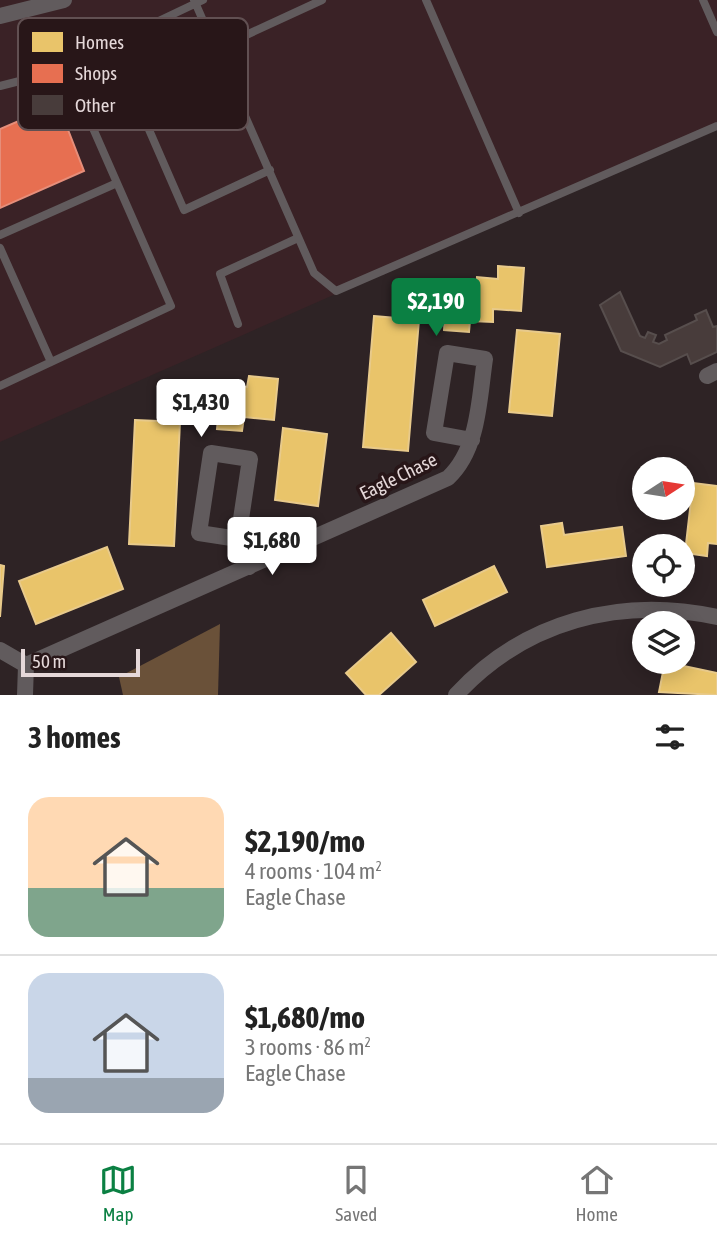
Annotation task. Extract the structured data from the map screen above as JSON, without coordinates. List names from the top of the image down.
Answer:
{
  "streets": {
    "street": ["Eagle Chase"]
  },
  "legend": ["Homes", "Shops", "Other"],
  "scale_bar": "50 m",
  "north": "right",
  "page": {
    "price": ["$2,190", "$1,430", "$1,680"],
    "scale": "50 m",
    "heading": "3 homes",
    "list": [
      {
        "name": "$2,190/mo",
        "note": "4 rooms · 104 m² · Eagle Chase"
      },
      {
        "name": "$1,680/mo",
        "note": "3 rooms · 86 m² · Eagle Chase"
      }
    ],
    "tabs": ["Map", "Saved", "Home"]
  }
}
